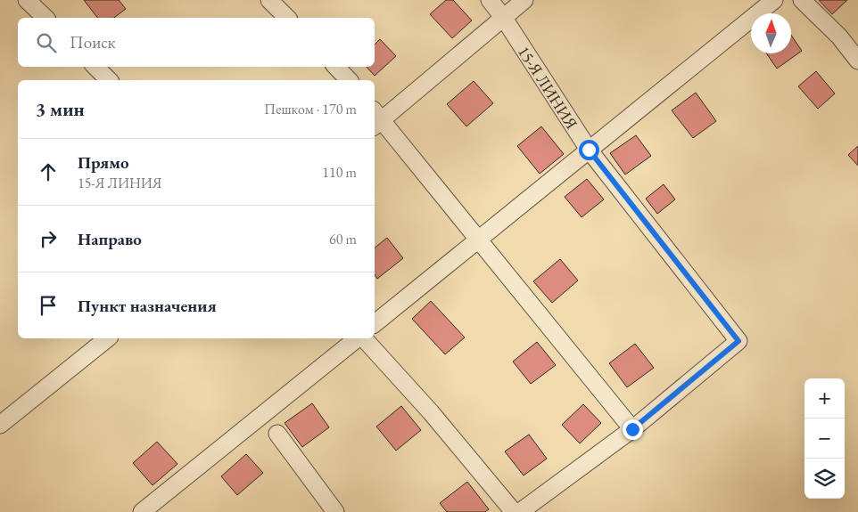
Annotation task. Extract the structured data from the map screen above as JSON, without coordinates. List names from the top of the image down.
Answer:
{
  "streets": {
    "street": ["15-Я ЛИНИЯ"]
  },
  "north": "top",
  "page": {
    "search": "Поиск",
    "heading": ["3 мин", "Пешком · 170 m"],
    "list": [
      ["Прямо", "15-Я ЛИНИЯ", "110 m"],
      ["Направо", "60 m"],
      "Пункт назначения"
    ],
    "map_buttons": ["+", "−"]
  }
}
